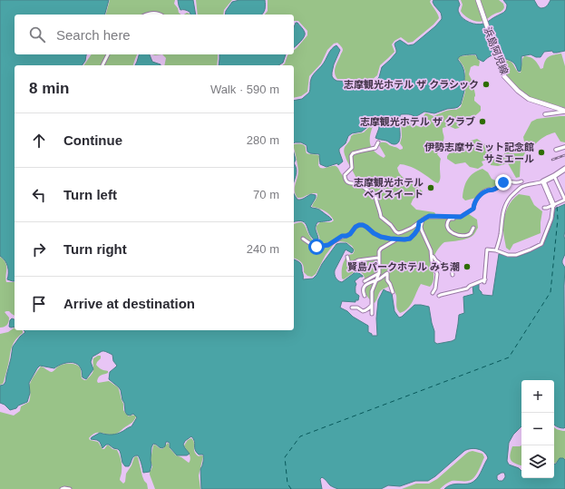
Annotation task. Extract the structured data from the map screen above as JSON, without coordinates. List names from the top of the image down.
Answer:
{
  "streets": {
    "main road": ["浜島阿児線"]
  },
  "places": [
    "志摩観光ホテル ザ クラシック",
    "志摩観光ホテル ザ クラブ",
    "伊勢志摩サミット記念館 サミエール",
    "志摩観光ホテル ベイスイート",
    "賢島パークホテル みち潮"
  ],
  "page": {
    "search": "Search here",
    "heading": ["8 min", "Walk · 590 m"],
    "list": [
      ["Continue", "280 m"],
      ["Turn left", "70 m"],
      ["Turn right", "240 m"],
      "Arrive at destination"
    ],
    "map_buttons": ["+", "−"]
  }
}
